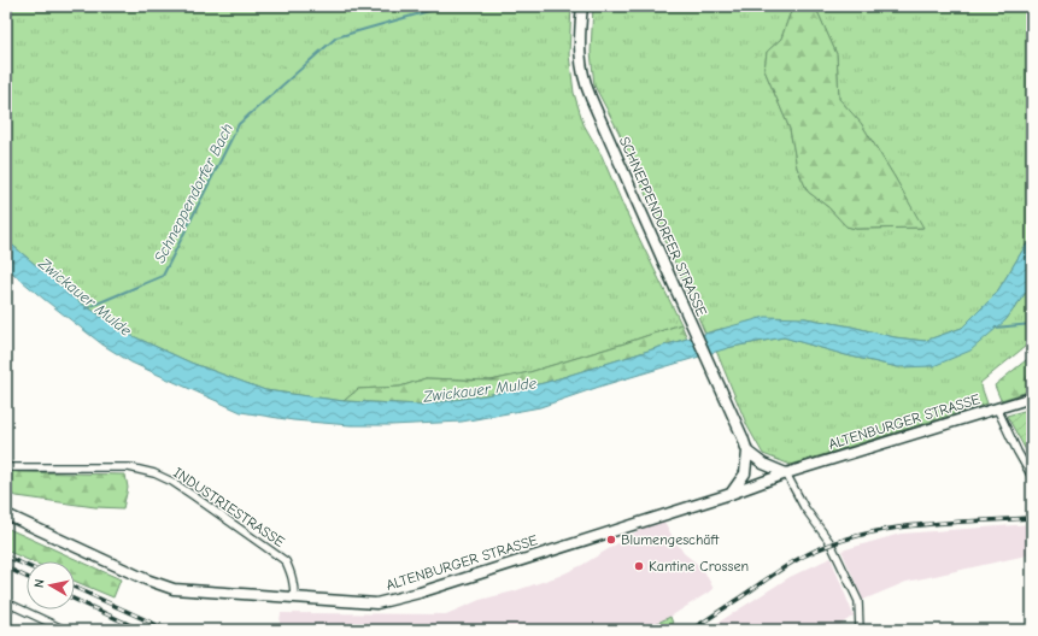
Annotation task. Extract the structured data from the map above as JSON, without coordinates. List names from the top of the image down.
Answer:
{
  "streets": {
    "street": ["SCHNEPPENDORFER STRASSE", "ALTENBURGER STRASSE", "INDUSTRIESTRASSE"]
  },
  "crossings": [
    ["ALTENBURGER STRASSE", "INDUSTRIESTRASSE"]
  ],
  "water": ["Schneppendorfer Bach", "Zwickauer Mulde"],
  "places": ["Blumengeschäft", "Kantine Crossen"],
  "north": "left"
}
